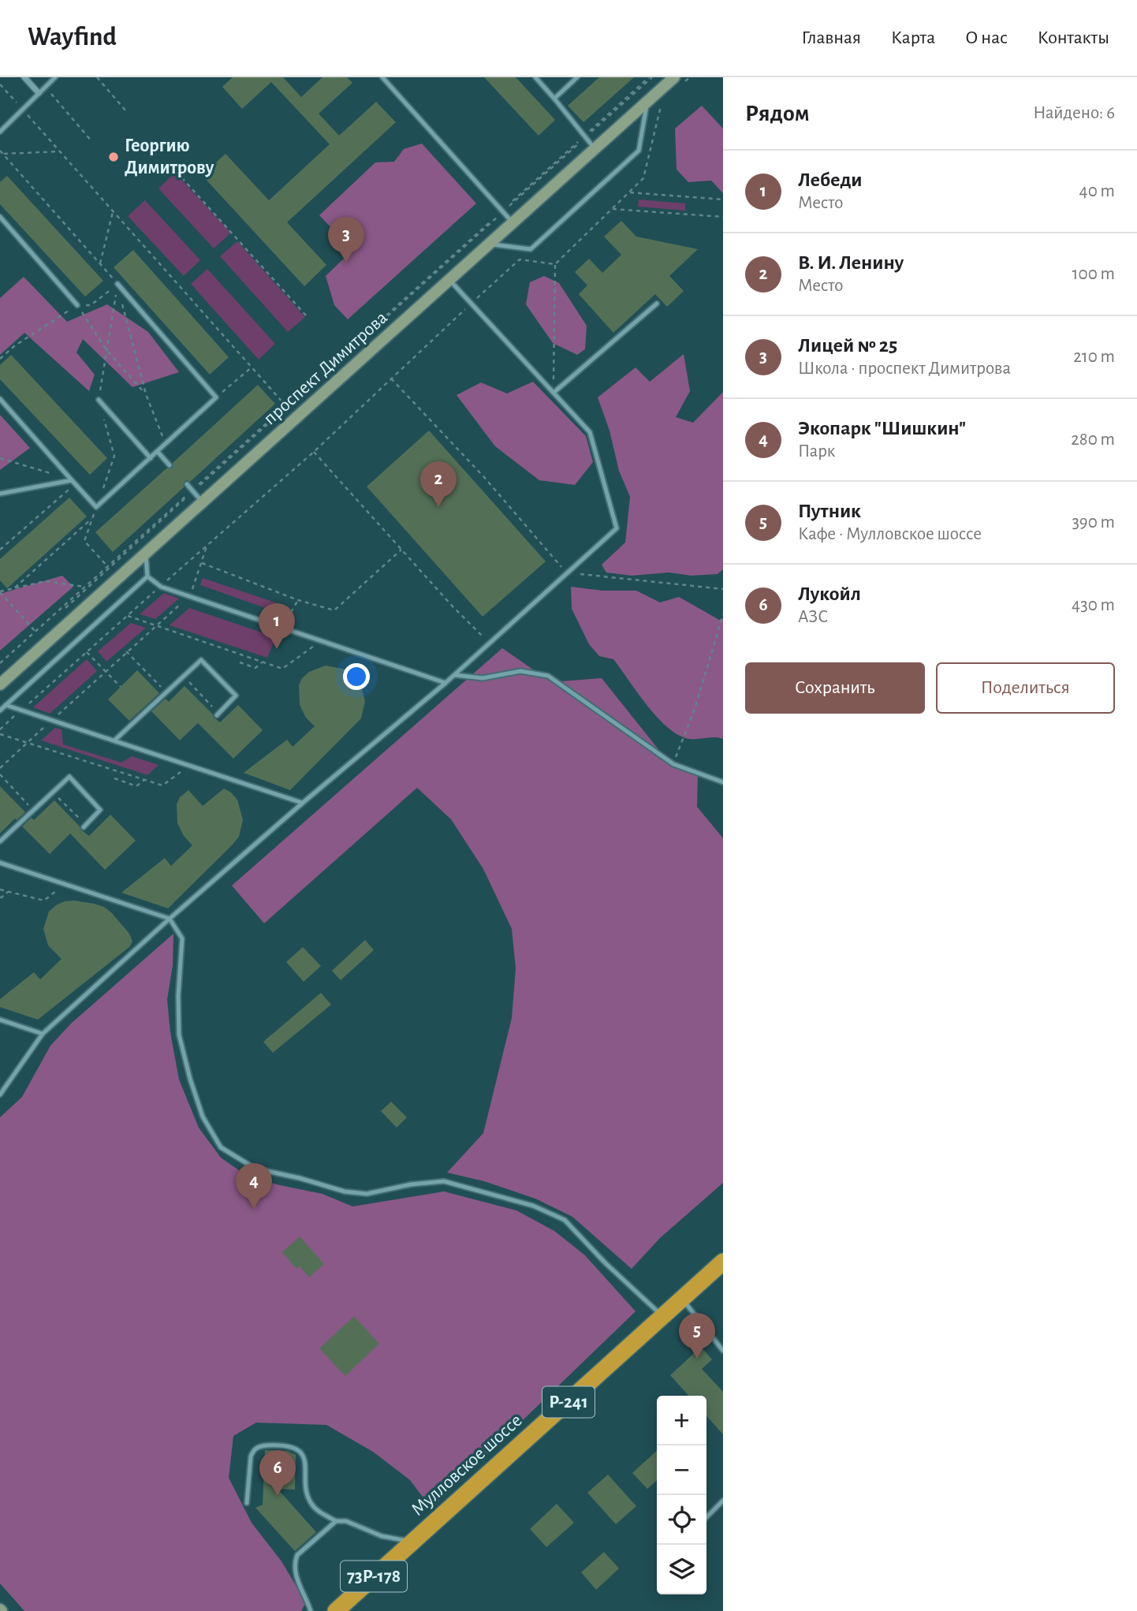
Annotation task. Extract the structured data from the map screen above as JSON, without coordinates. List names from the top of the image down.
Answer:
{
  "streets": {
    "highway": ["Р-241", "Мулловское шоссе", "73Р-178"],
    "main road": ["проспект Димитрова"]
  },
  "places": ["Георгию Димитрову"],
  "page": {
    "header": "Wayfind",
    "nav": [
      "Главная",
      "Карта",
      "О нас",
      "Контакты"
    ],
    "heading": ["Рядом", "Найдено: 6"],
    "list": [
      {
        "mark": "1",
        "name": "Лебеди",
        "note": "Место",
        "value": "40 m"
      },
      {
        "mark": "2",
        "name": "В. И. Ленину",
        "note": "Место",
        "value": "100 m"
      },
      {
        "mark": "3",
        "name": "Лицей № 25",
        "note": "Школа · проспект Димитрова",
        "value": "210 m"
      },
      {
        "mark": "4",
        "name": "Экопарк \"Шишкин\"",
        "note": "Парк",
        "value": "280 m"
      },
      {
        "mark": "5",
        "name": "Путник",
        "note": "Кафе · Мулловское шоссе",
        "value": "390 m"
      },
      {
        "mark": "6",
        "name": "Лукойл",
        "note": "АЗС",
        "value": "430 m"
      }
    ],
    "pins": [
      "3",
      "2",
      "1",
      "4",
      "5",
      "6"
    ],
    "buttons": ["Сохранить", "Поделиться"],
    "map_buttons": ["+", "−"]
  }
}
